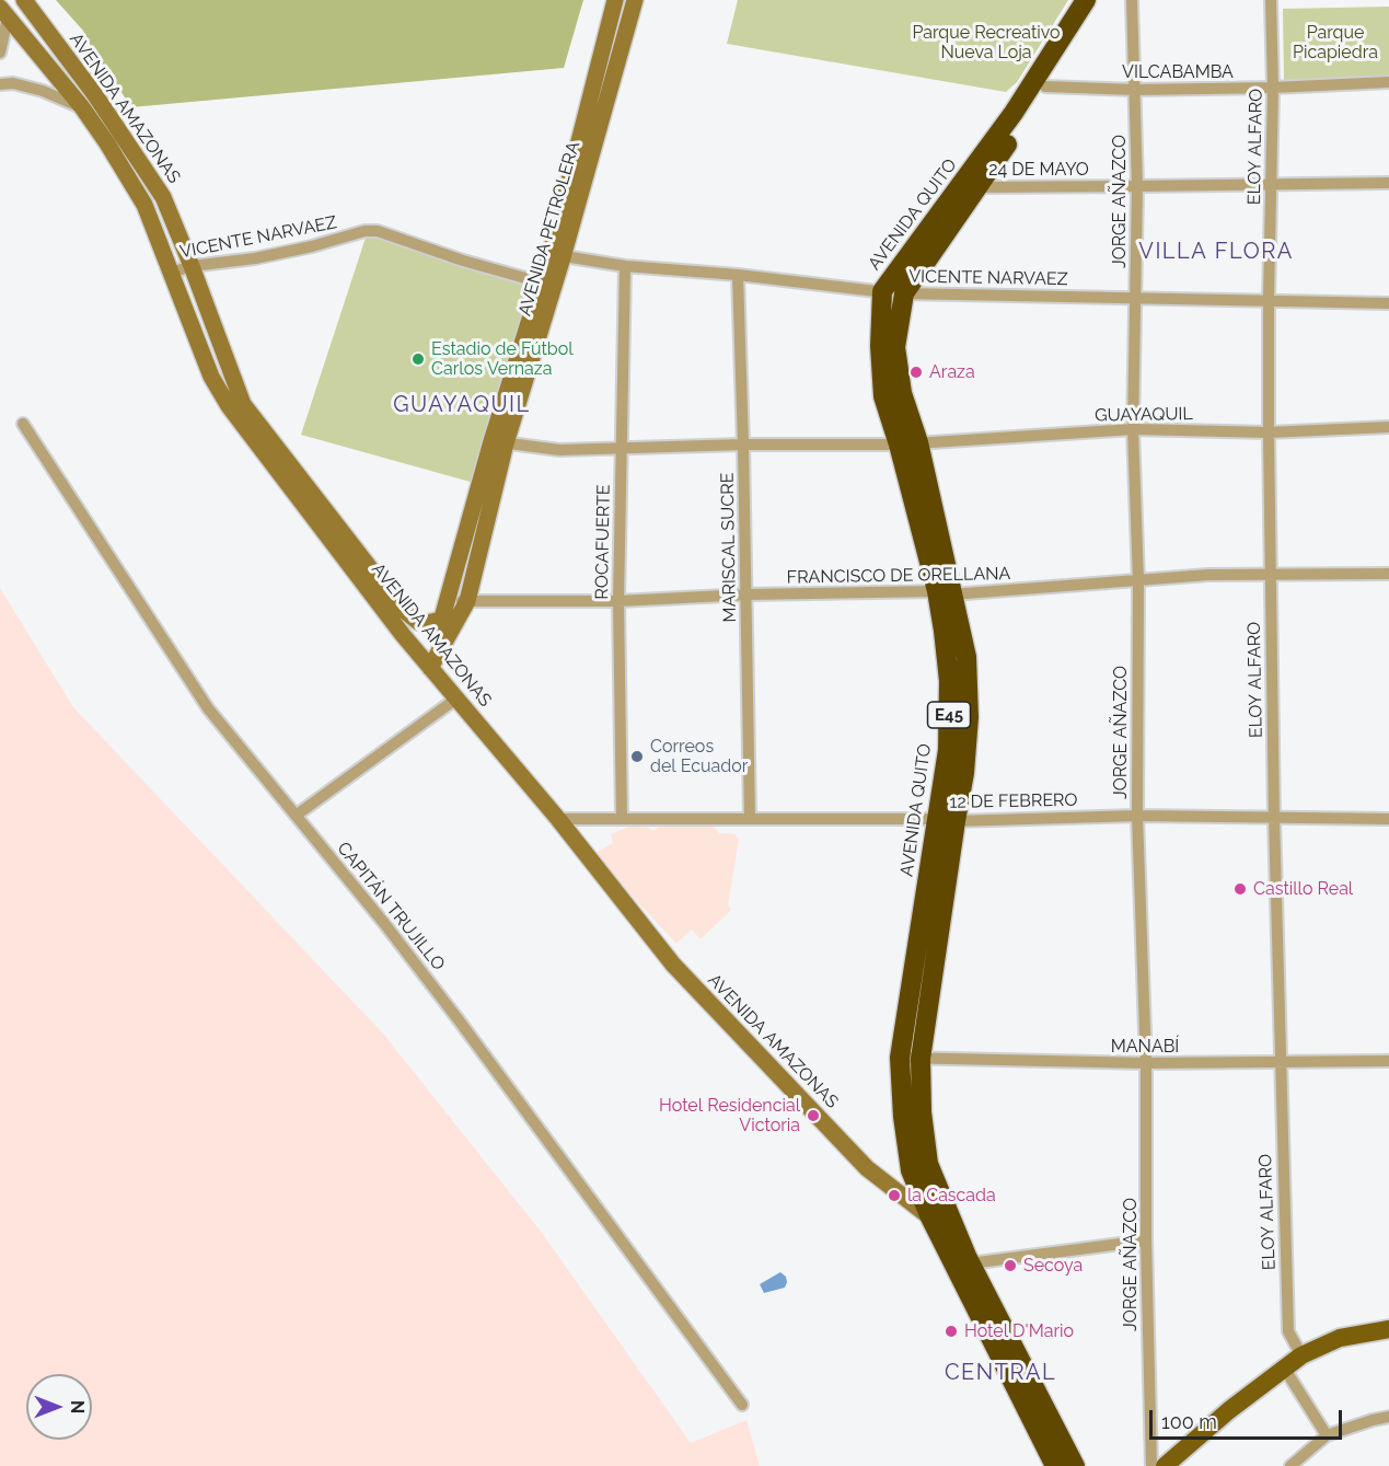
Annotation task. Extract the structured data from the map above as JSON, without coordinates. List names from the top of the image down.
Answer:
{
  "streets": {
    "highway": ["AVENIDA QUITO", "E45"],
    "main road": ["AVENIDA AMAZONAS", "AVENIDA PETROLERA"],
    "street": [
      "VILCABAMBA",
      "ELOY ALFARO",
      "24 DE MAYO",
      "JORGE AÑAZCO",
      "VICENTE NARVAEZ",
      "GUAYAQUIL",
      "ROCAFUERTE",
      "MARISCAL SUCRE",
      "FRANCISCO DE ORELLANA",
      "12 DE FEBRERO",
      "CAPITÁN TRUJILLO",
      "MANABÍ"
    ]
  },
  "crossings": [
    ["VILCABAMBA", "ELOY ALFARO"],
    ["VILCABAMBA", "JORGE AÑAZCO"],
    ["VILCABAMBA", "AVENIDA QUITO"],
    ["AVENIDA AMAZONAS", "AVENIDA QUITO"],
    ["AVENIDA AMAZONAS", "AVENIDA PETROLERA"],
    ["AVENIDA AMAZONAS", "VICENTE NARVAEZ"],
    ["AVENIDA AMAZONAS", "12 DE FEBRERO"],
    ["ELOY ALFARO", "24 DE MAYO"],
    ["ELOY ALFARO", "VICENTE NARVAEZ"],
    ["ELOY ALFARO", "GUAYAQUIL"],
    ["ELOY ALFARO", "FRANCISCO DE ORELLANA"],
    ["ELOY ALFARO", "12 DE FEBRERO"],
    ["ELOY ALFARO", "MANABÍ"],
    ["24 DE MAYO", "JORGE AÑAZCO"],
    ["24 DE MAYO", "AVENIDA QUITO"],
    ["JORGE AÑAZCO", "VICENTE NARVAEZ"],
    ["JORGE AÑAZCO", "GUAYAQUIL"],
    ["JORGE AÑAZCO", "FRANCISCO DE ORELLANA"],
    ["JORGE AÑAZCO", "12 DE FEBRERO"],
    ["JORGE AÑAZCO", "MANABÍ"],
    ["AVENIDA QUITO", "VICENTE NARVAEZ"],
    ["AVENIDA QUITO", "GUAYAQUIL"],
    ["AVENIDA QUITO", "FRANCISCO DE ORELLANA"],
    ["AVENIDA QUITO", "12 DE FEBRERO"],
    ["AVENIDA QUITO", "MANABÍ"],
    ["AVENIDA PETROLERA", "VICENTE NARVAEZ"],
    ["AVENIDA PETROLERA", "GUAYAQUIL"],
    ["AVENIDA PETROLERA", "FRANCISCO DE ORELLANA"],
    ["VICENTE NARVAEZ", "ROCAFUERTE"],
    ["VICENTE NARVAEZ", "MARISCAL SUCRE"],
    ["GUAYAQUIL", "ROCAFUERTE"],
    ["GUAYAQUIL", "MARISCAL SUCRE"],
    ["ROCAFUERTE", "FRANCISCO DE ORELLANA"],
    ["ROCAFUERTE", "12 DE FEBRERO"],
    ["MARISCAL SUCRE", "FRANCISCO DE ORELLANA"],
    ["MARISCAL SUCRE", "12 DE FEBRERO"]
  ],
  "districts": ["VILLA FLORA", "GUAYAQUIL", "CENTRAL"],
  "parks": ["Parque Recreativo Nueva Loja", "Parque Picapiedra"],
  "places": [
    "Estadio de Fútbol Carlos Vernaza",
    "Araza",
    "Correos del Ecuador",
    "Castillo Real",
    "Hotel Residencial Victoria",
    "la Cascada",
    "Secoya",
    "Hotel D'Mario"
  ],
  "scale_bar": "100 m",
  "north": "right"
}
